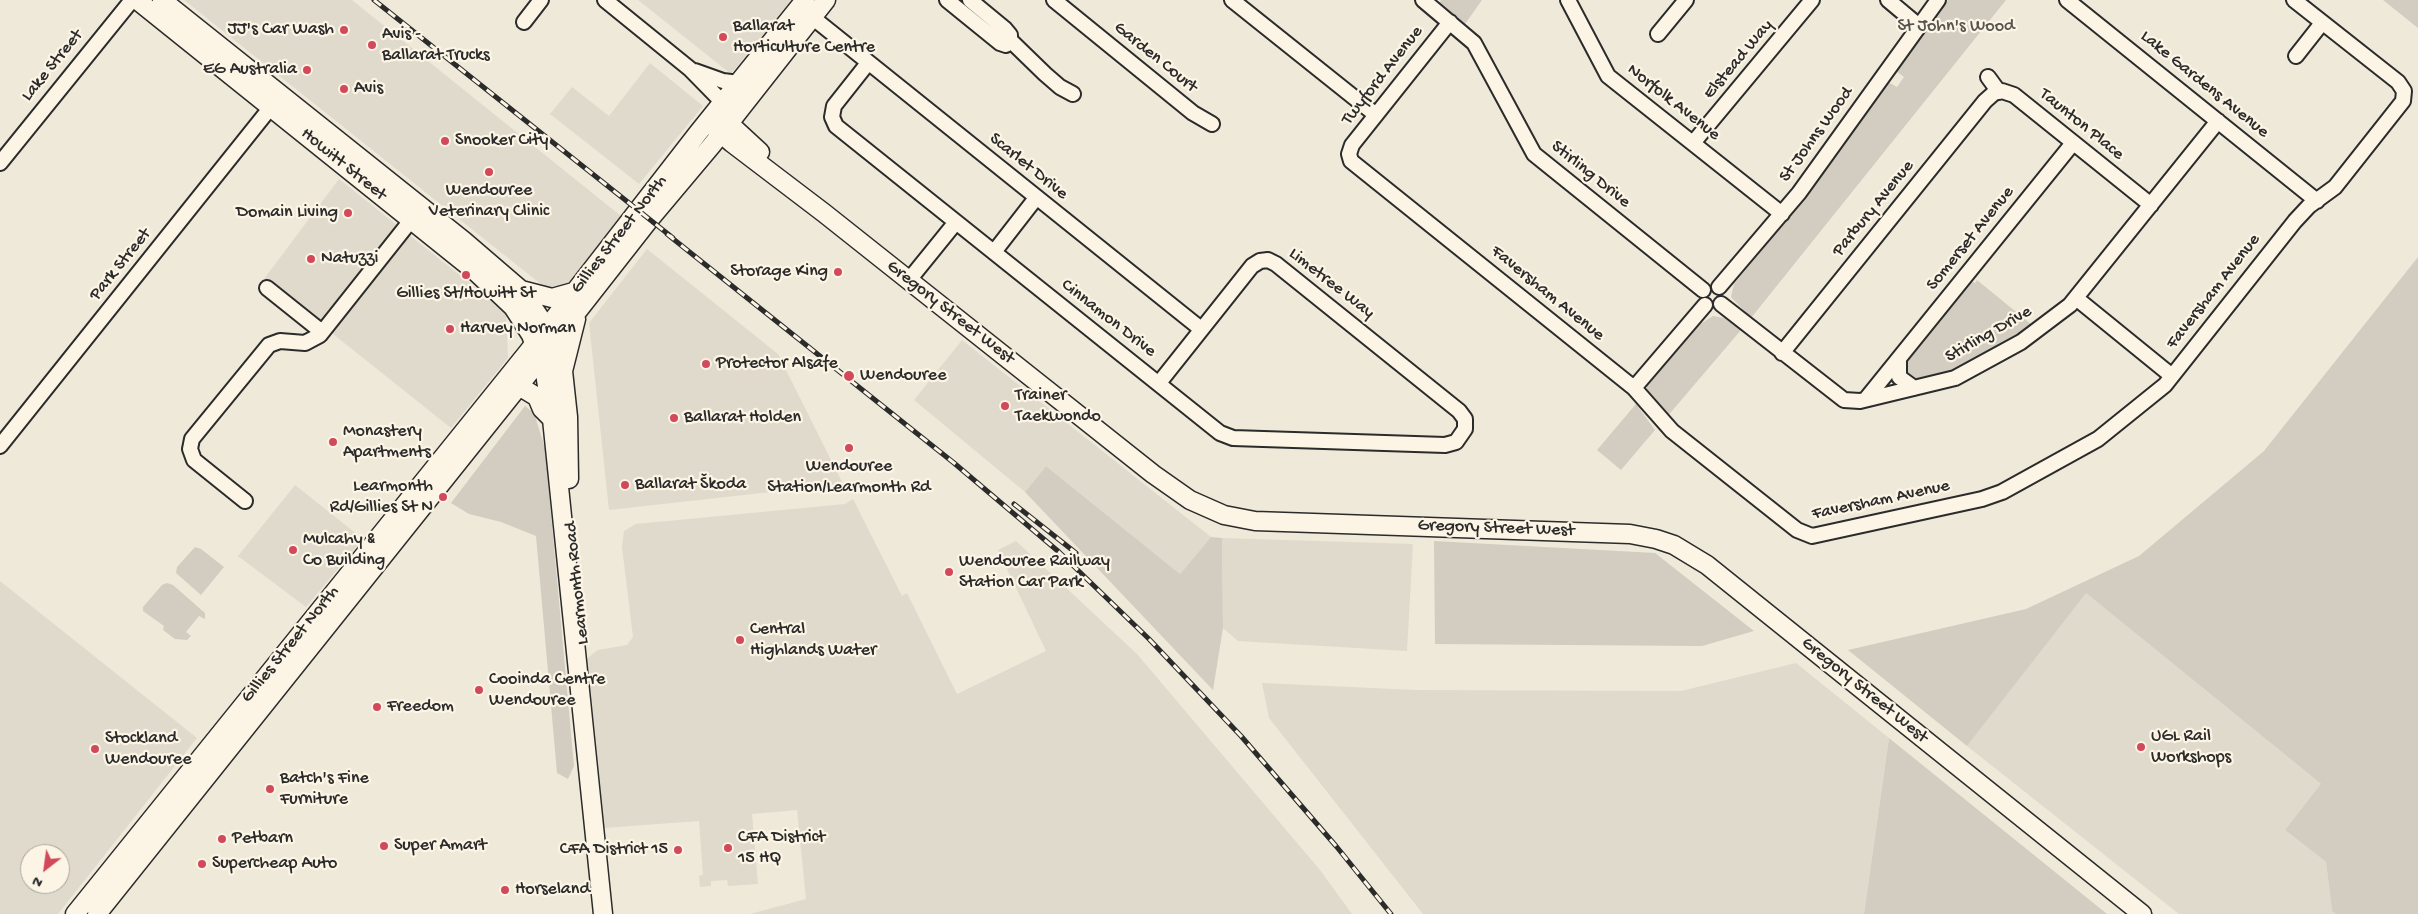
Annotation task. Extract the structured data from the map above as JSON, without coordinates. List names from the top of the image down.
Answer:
{
  "streets": {
    "main road": [
      "Howitt Street",
      "Gillies Street North",
      "Gregory Street West",
      "Learmonth Road"
    ],
    "street": [
      "Garden Court",
      "Elstead Way",
      "Lake Street",
      "Twyford Avenue",
      "Lake Gardens Avenue",
      "Norfolk Avenue",
      "Taunton Place",
      "St Johns Wood",
      "Scarlet Drive",
      "Stirling Drive",
      "Parbury Avenue",
      "Somerset Avenue",
      "Park Street",
      "Limetree Way",
      "Faversham Avenue",
      "Cinnamon Drive"
    ]
  },
  "crossings": [
    ["Elstead Way", "Norfolk Avenue"],
    ["Twyford Avenue", "Stirling Drive"],
    ["Twyford Avenue", "Faversham Avenue"],
    ["Lake Gardens Avenue", "Stirling Drive"],
    ["Lake Gardens Avenue", "Faversham Avenue"],
    ["Norfolk Avenue", "St Johns Wood"],
    ["Taunton Place", "Stirling Drive"],
    ["Taunton Place", "Parbury Avenue"],
    ["Taunton Place", "Somerset Avenue"],
    ["St Johns Wood", "Stirling Drive"],
    ["Howitt Street", "Gillies Street North"],
    ["Howitt Street", "Park Street"],
    ["Howitt Street", "Learmonth Road"],
    ["Scarlet Drive", "Gillies Street North"],
    ["Scarlet Drive", "Limetree Way"],
    ["Scarlet Drive", "Cinnamon Drive"],
    ["Stirling Drive", "Parbury Avenue"],
    ["Stirling Drive", "Somerset Avenue"],
    ["Gillies Street North", "Gregory Street West"],
    ["Gillies Street North", "Learmonth Road"],
    ["Limetree Way", "Cinnamon Drive"]
  ],
  "parks": ["St John's Wood"],
  "places": [
    "JJ's Car Wash",
    "Ballarat Horticulture Centre",
    "Avis - Ballarat Trucks",
    "EG Australia",
    "Avis",
    "Snooker City",
    "Wendouree Veterinary Clinic",
    "Domain Living",
    "Natuzzi",
    "Storage King",
    "Gillies St/Howitt St",
    "Harvey Norman",
    "Protector Alsafe",
    "Wendouree",
    "Trainer Taekwondo",
    "Ballarat Holden",
    "Monastery Apartments",
    "Wendouree Station/Learmonth Rd",
    "Ballarat Škoda",
    "Learmonth Rd/Gillies St N",
    "Mulcahy & Co Building",
    "Wendouree Railway Station Car Park",
    "Central Highlands Water",
    "Cooinda Centre Wendouree",
    "Freedom",
    "UGL Rail Workshops",
    "Stockland Wendouree",
    "Batch's Fine Furniture",
    "Petbarn",
    "Super Amart",
    "CFA District 15 HQ",
    "CFA District 15",
    "Supercheap Auto",
    "Horseland"
  ],
  "north": "bottom left"
}
